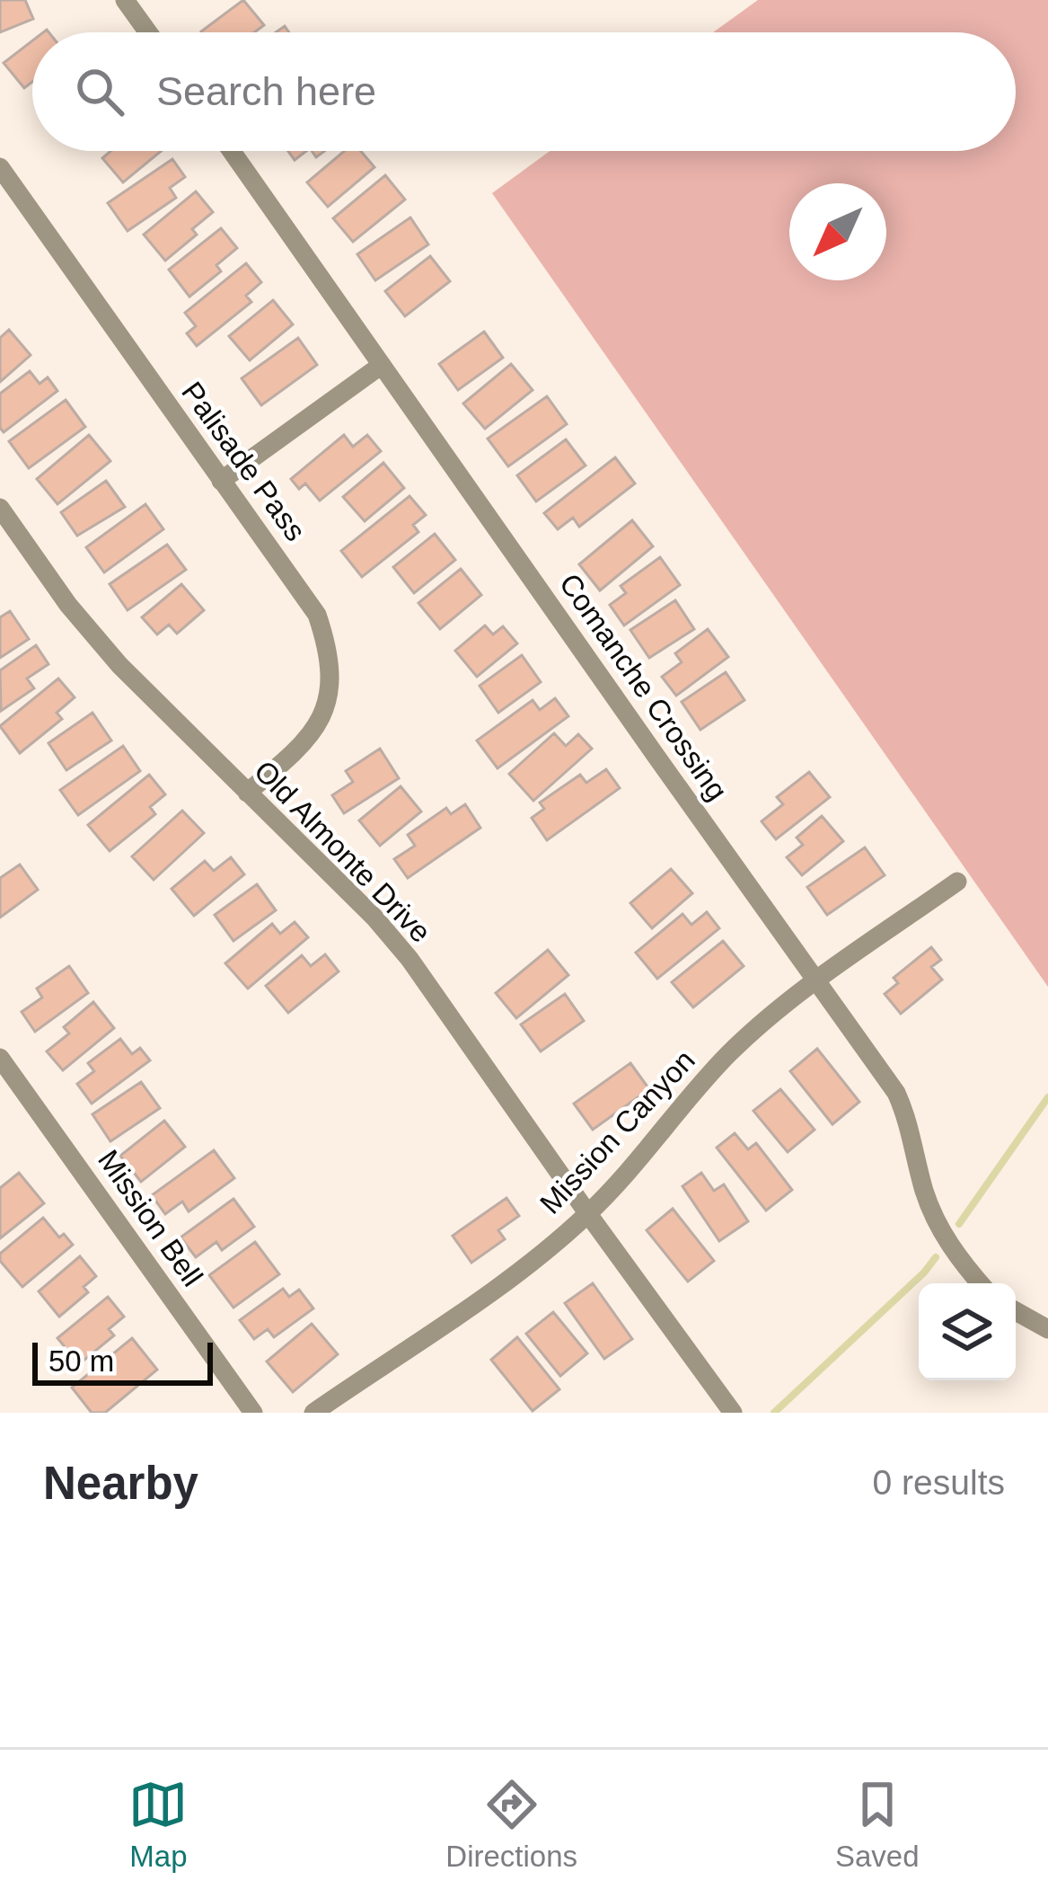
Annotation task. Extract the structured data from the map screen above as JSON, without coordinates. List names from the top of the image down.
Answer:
{
  "streets": {
    "street": [
      "Palisade Pass",
      "Comanche Crossing",
      "Old Almonte Drive",
      "Mission Canyon",
      "Mission Bell"
    ]
  },
  "crossings": [
    ["Palisade Pass", "Old Almonte Drive"],
    ["Comanche Crossing", "Mission Canyon"],
    ["Old Almonte Drive", "Mission Canyon"]
  ],
  "scale_bar": "50 m",
  "north": "bottom left",
  "page": {
    "search": "Search here",
    "scale": "50 m",
    "heading": ["Nearby", "0 results"],
    "nav": ["Map", "Directions", "Saved"]
  }
}
